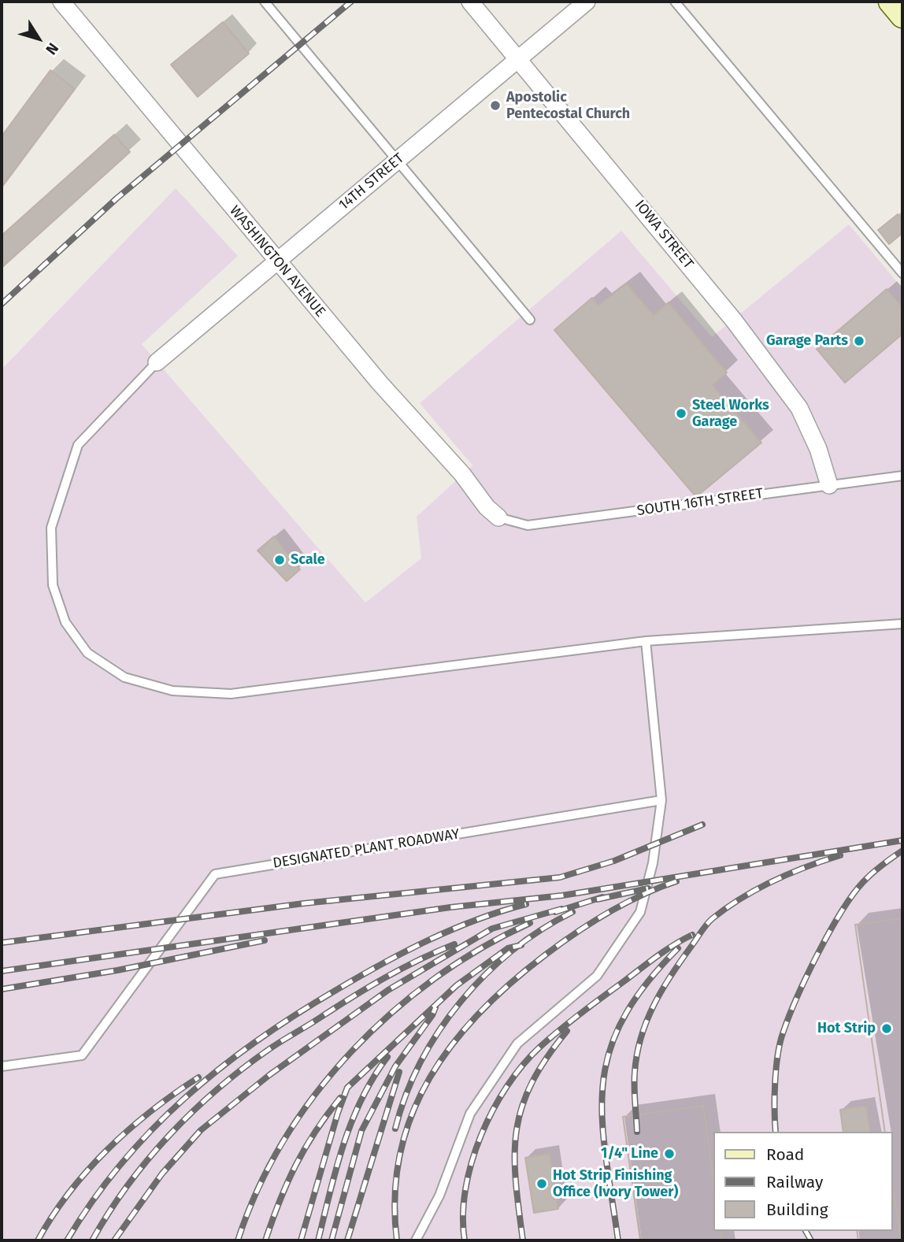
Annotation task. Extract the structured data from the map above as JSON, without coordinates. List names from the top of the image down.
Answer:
{
  "streets": {
    "street": ["14TH STREET", "IOWA STREET", "WASHINGTON AVENUE"],
    "lane": ["SOUTH 16TH STREET", "DESIGNATED PLANT ROADWAY"]
  },
  "crossings": [
    ["14TH STREET", "IOWA STREET"],
    ["14TH STREET", "WASHINGTON AVENUE"],
    ["IOWA STREET", "SOUTH 16TH STREET"],
    ["WASHINGTON AVENUE", "SOUTH 16TH STREET"]
  ],
  "places": [
    "Apostolic Pentecostal Church",
    "Garage Parts",
    "Steel Works Garage",
    "Scale",
    "Hot Strip",
    "1/4\" Line",
    "Hot Strip Finishing Office (Ivory Tower)"
  ],
  "legend": ["Road", "Railway", "Building"],
  "north": "bottom right"
}
